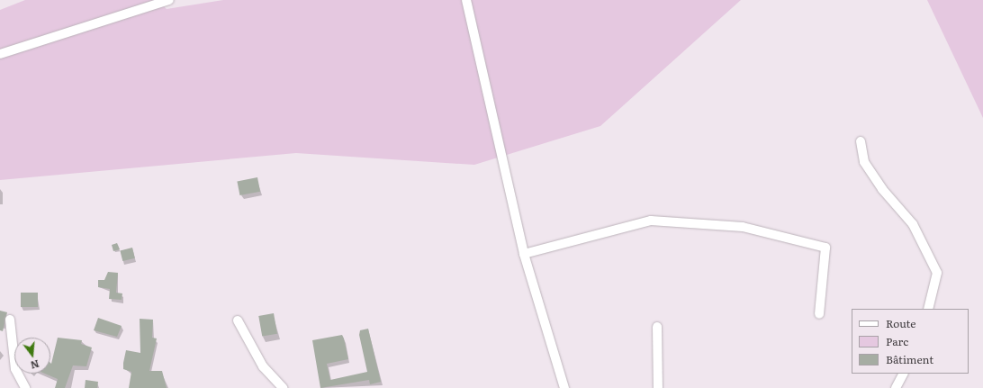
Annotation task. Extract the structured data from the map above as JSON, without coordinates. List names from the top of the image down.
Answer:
{
  "legend": ["Route", "Parc", "Bâtiment"],
  "north": "bottom"
}
